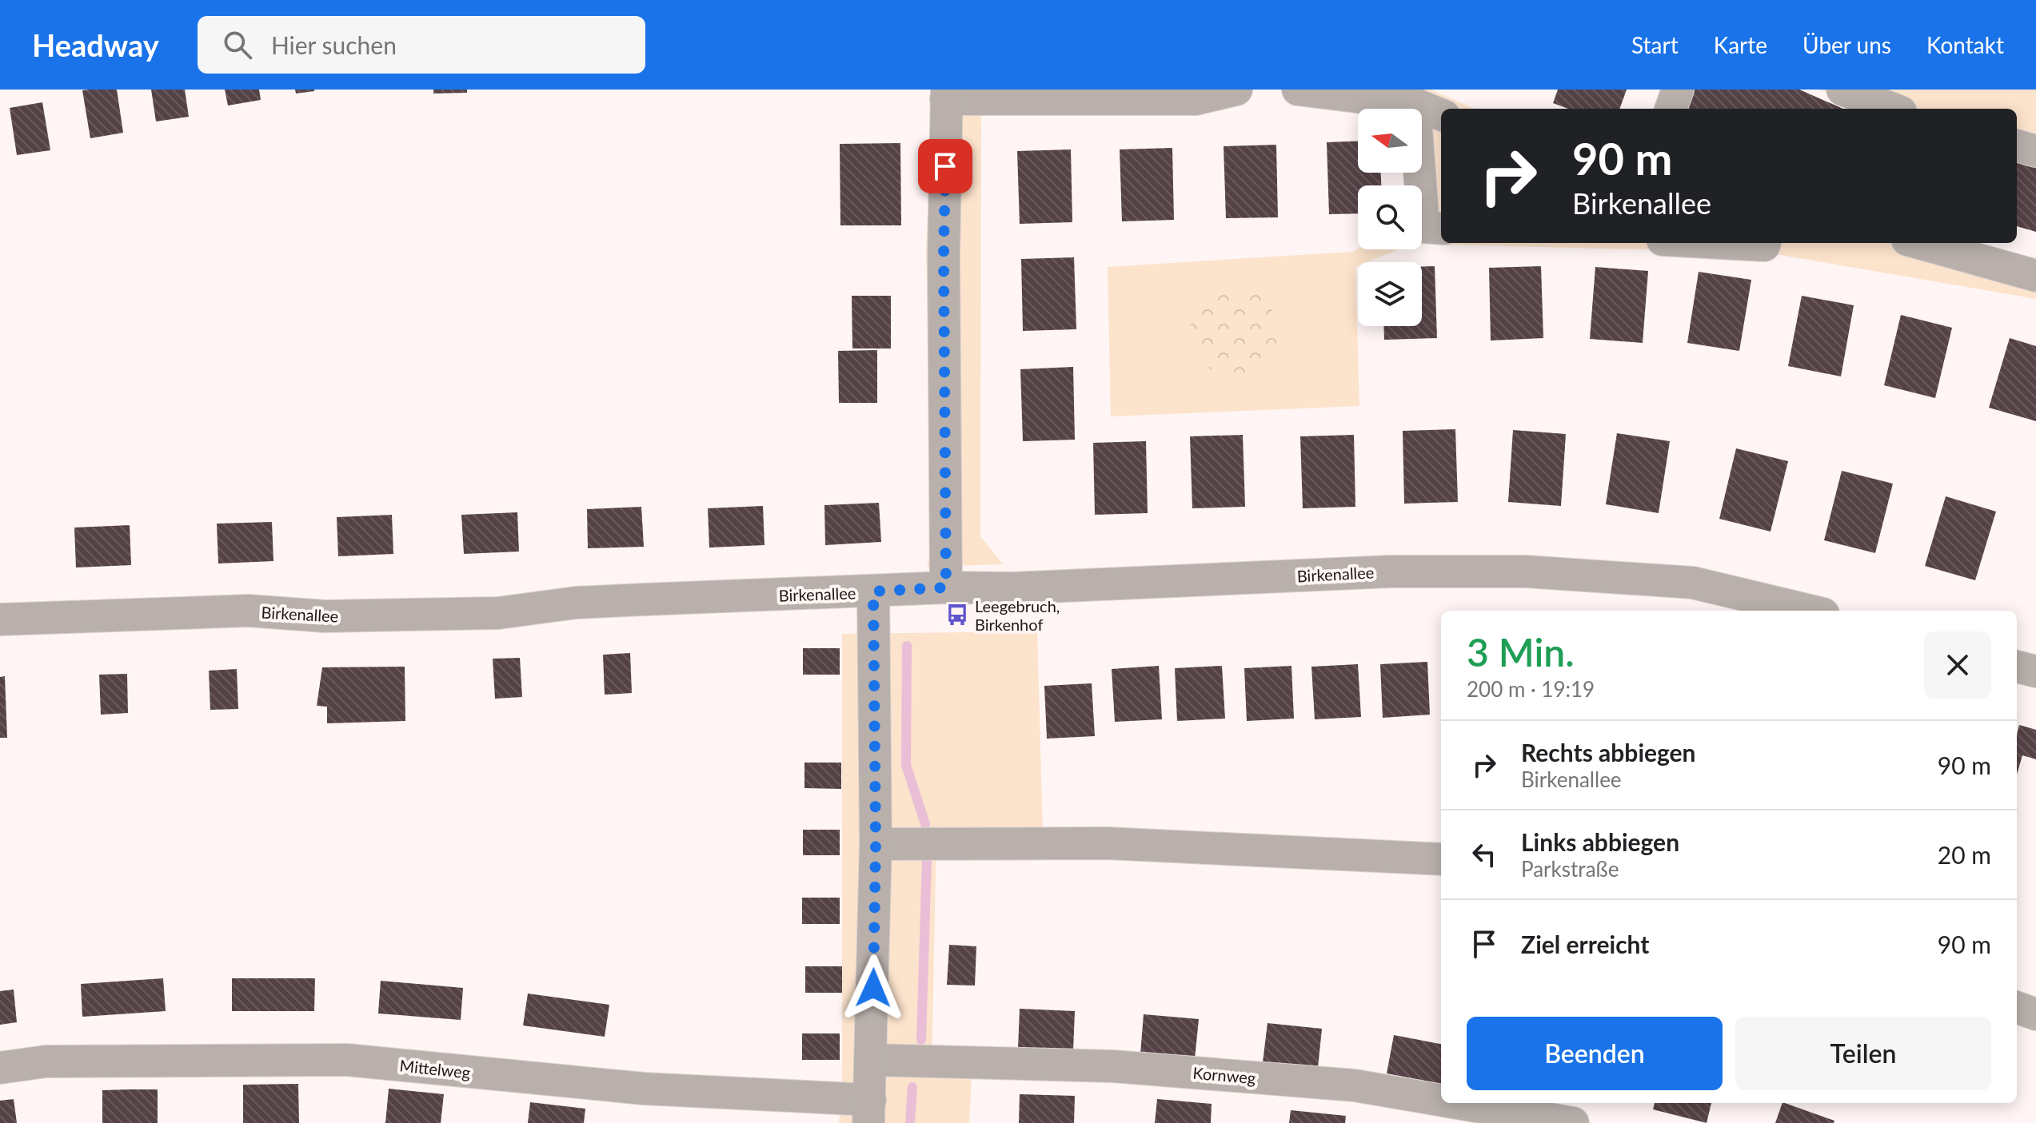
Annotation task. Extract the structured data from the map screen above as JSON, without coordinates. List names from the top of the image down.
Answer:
{
  "streets": {
    "street": ["Birkenallee", "Mittelweg", "Kornweg"]
  },
  "places": {
    "bus stop": ["Leegebruch, Birkenhof"]
  },
  "north": "left",
  "page": {
    "header": "Headway",
    "search": "Hier suchen",
    "nav": [
      "Start",
      "Karte",
      "Über uns",
      "Kontakt"
    ],
    "turn": ["90 m", "Birkenallee"],
    "heading": ["3 Min.", "200 m · 19:19"],
    "list": [
      {
        "name": "Rechts abbiegen",
        "note": "Birkenallee",
        "value": "90 m"
      },
      {
        "name": "Links abbiegen",
        "note": "Parkstraße",
        "value": "20 m"
      },
      {
        "name": "Ziel erreicht",
        "value": "90 m"
      }
    ],
    "buttons": ["Beenden", "Teilen"]
  }
}
